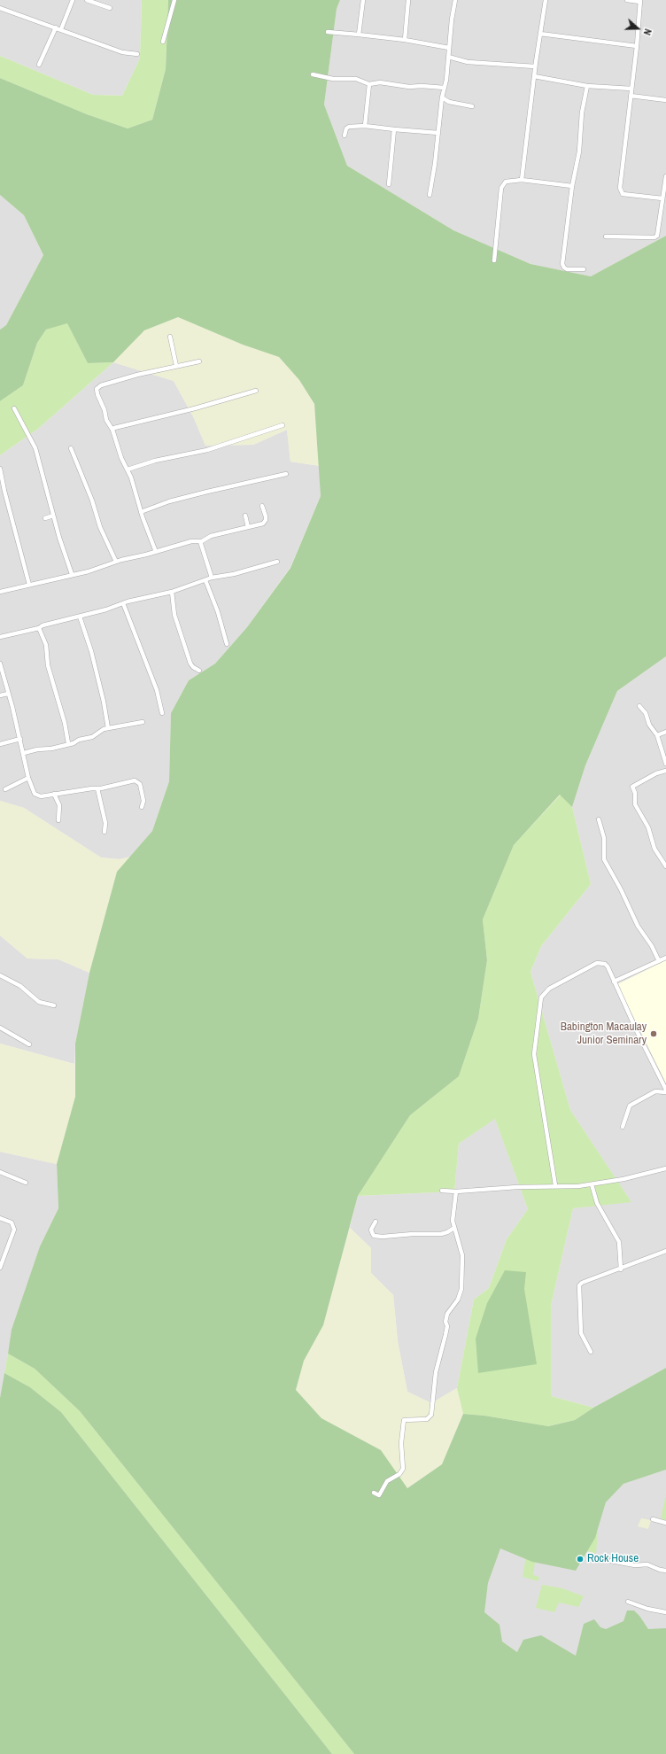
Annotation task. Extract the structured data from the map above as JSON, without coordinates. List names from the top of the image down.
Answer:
{
  "places": ["Babington Macaulay Junior Seminary", "Rock House"],
  "north": "right"
}
